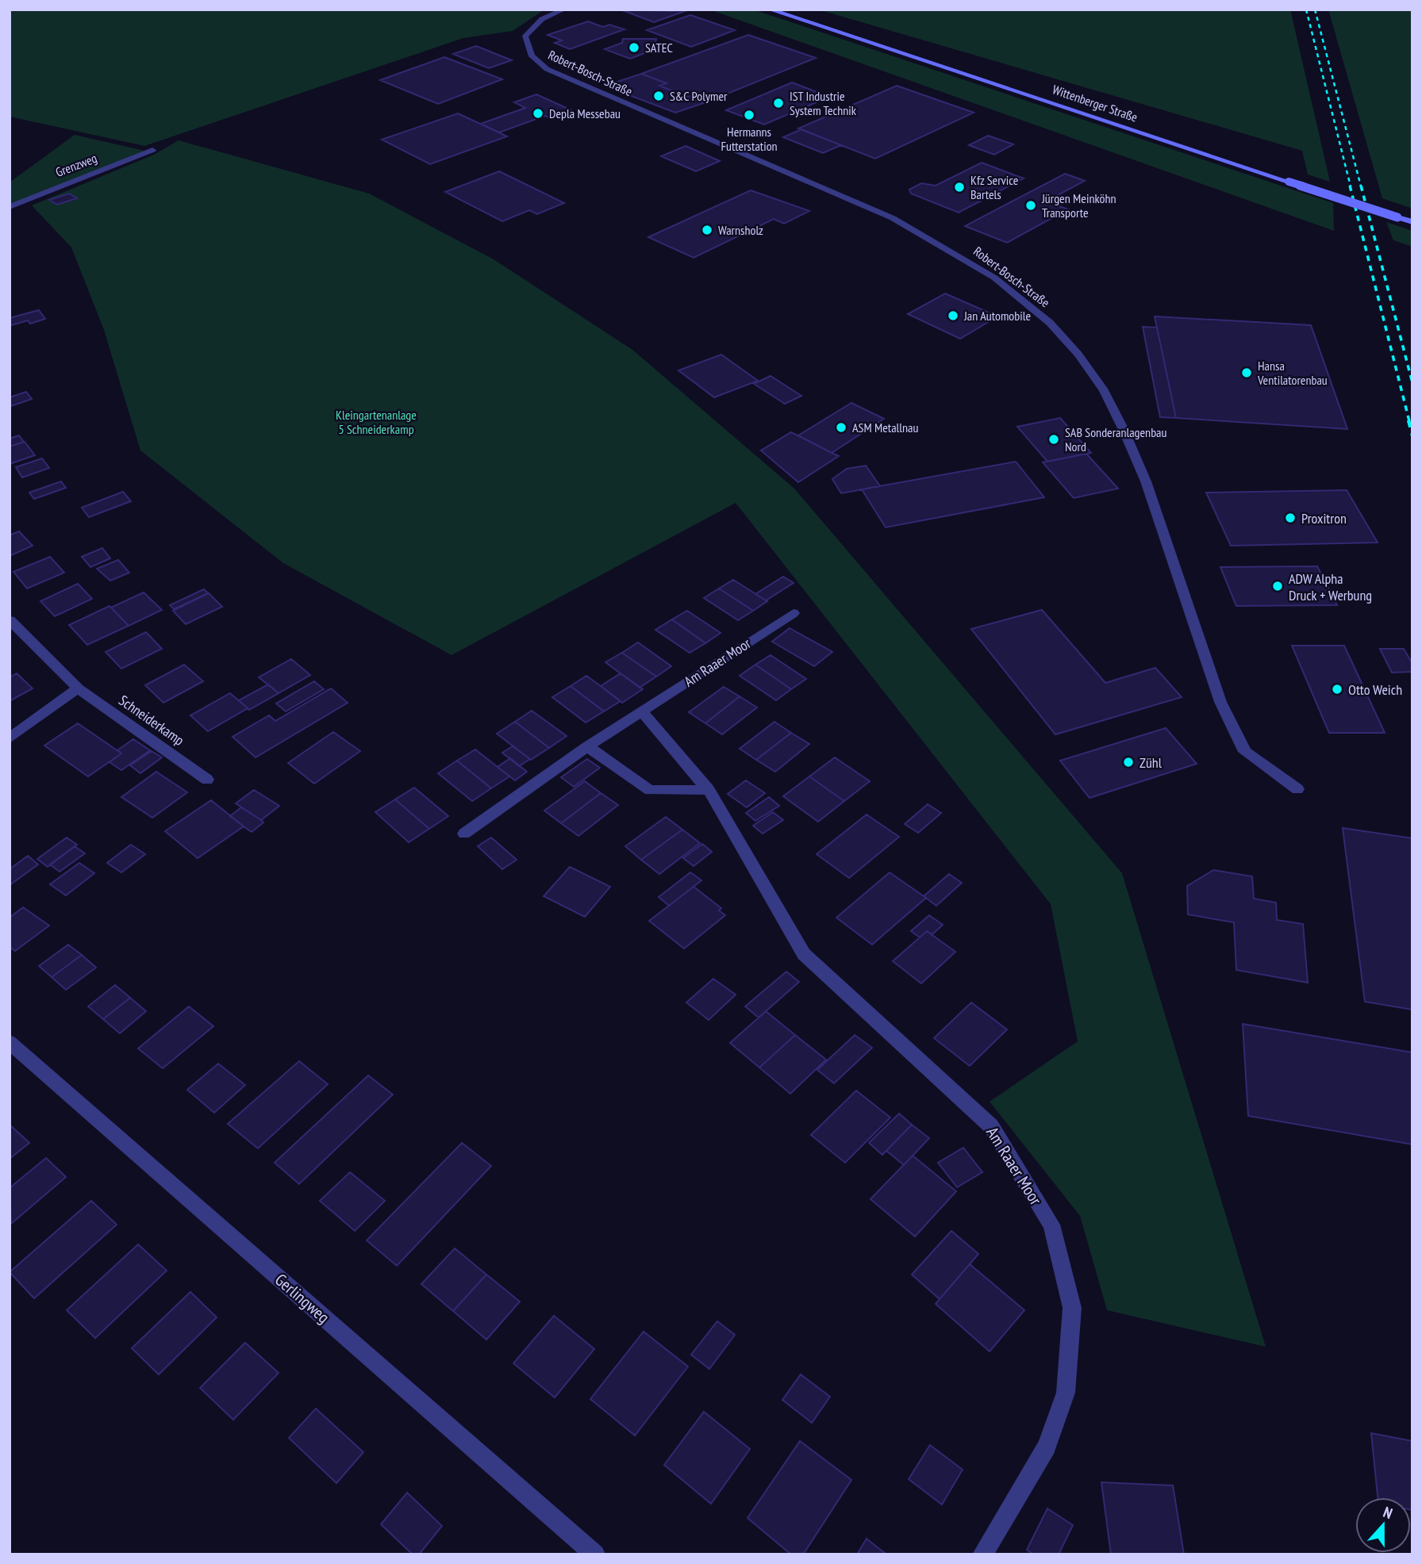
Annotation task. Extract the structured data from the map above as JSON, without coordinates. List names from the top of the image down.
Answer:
{
  "streets": {
    "main road": ["Wittenberger Straße"],
    "street": [
      "Robert-Bosch-Straße",
      "Grenzweg",
      "Am Raaer Moor",
      "Schneiderkamp",
      "Gerlingweg"
    ]
  },
  "parks": ["Kleingartenanlage 5 Schneiderkamp"],
  "places": [
    "SATEC",
    "S&C Polymer",
    "IST Industrie System Technik",
    "Depla Messebau",
    "Hermanns Futterstation",
    "Kfz Service Bartels",
    "Jürgen Meinköhn Transporte",
    "Warnsholz",
    "Jan Automobile",
    "Hansa Ventilatorenbau",
    "ASM Metallnau",
    "SAB Sonderanlagenbau Nord",
    "Proxitron",
    "ADW Alpha Druck + Werbung",
    "Otto Weich",
    "Zühl"
  ],
  "north": "top"
}
